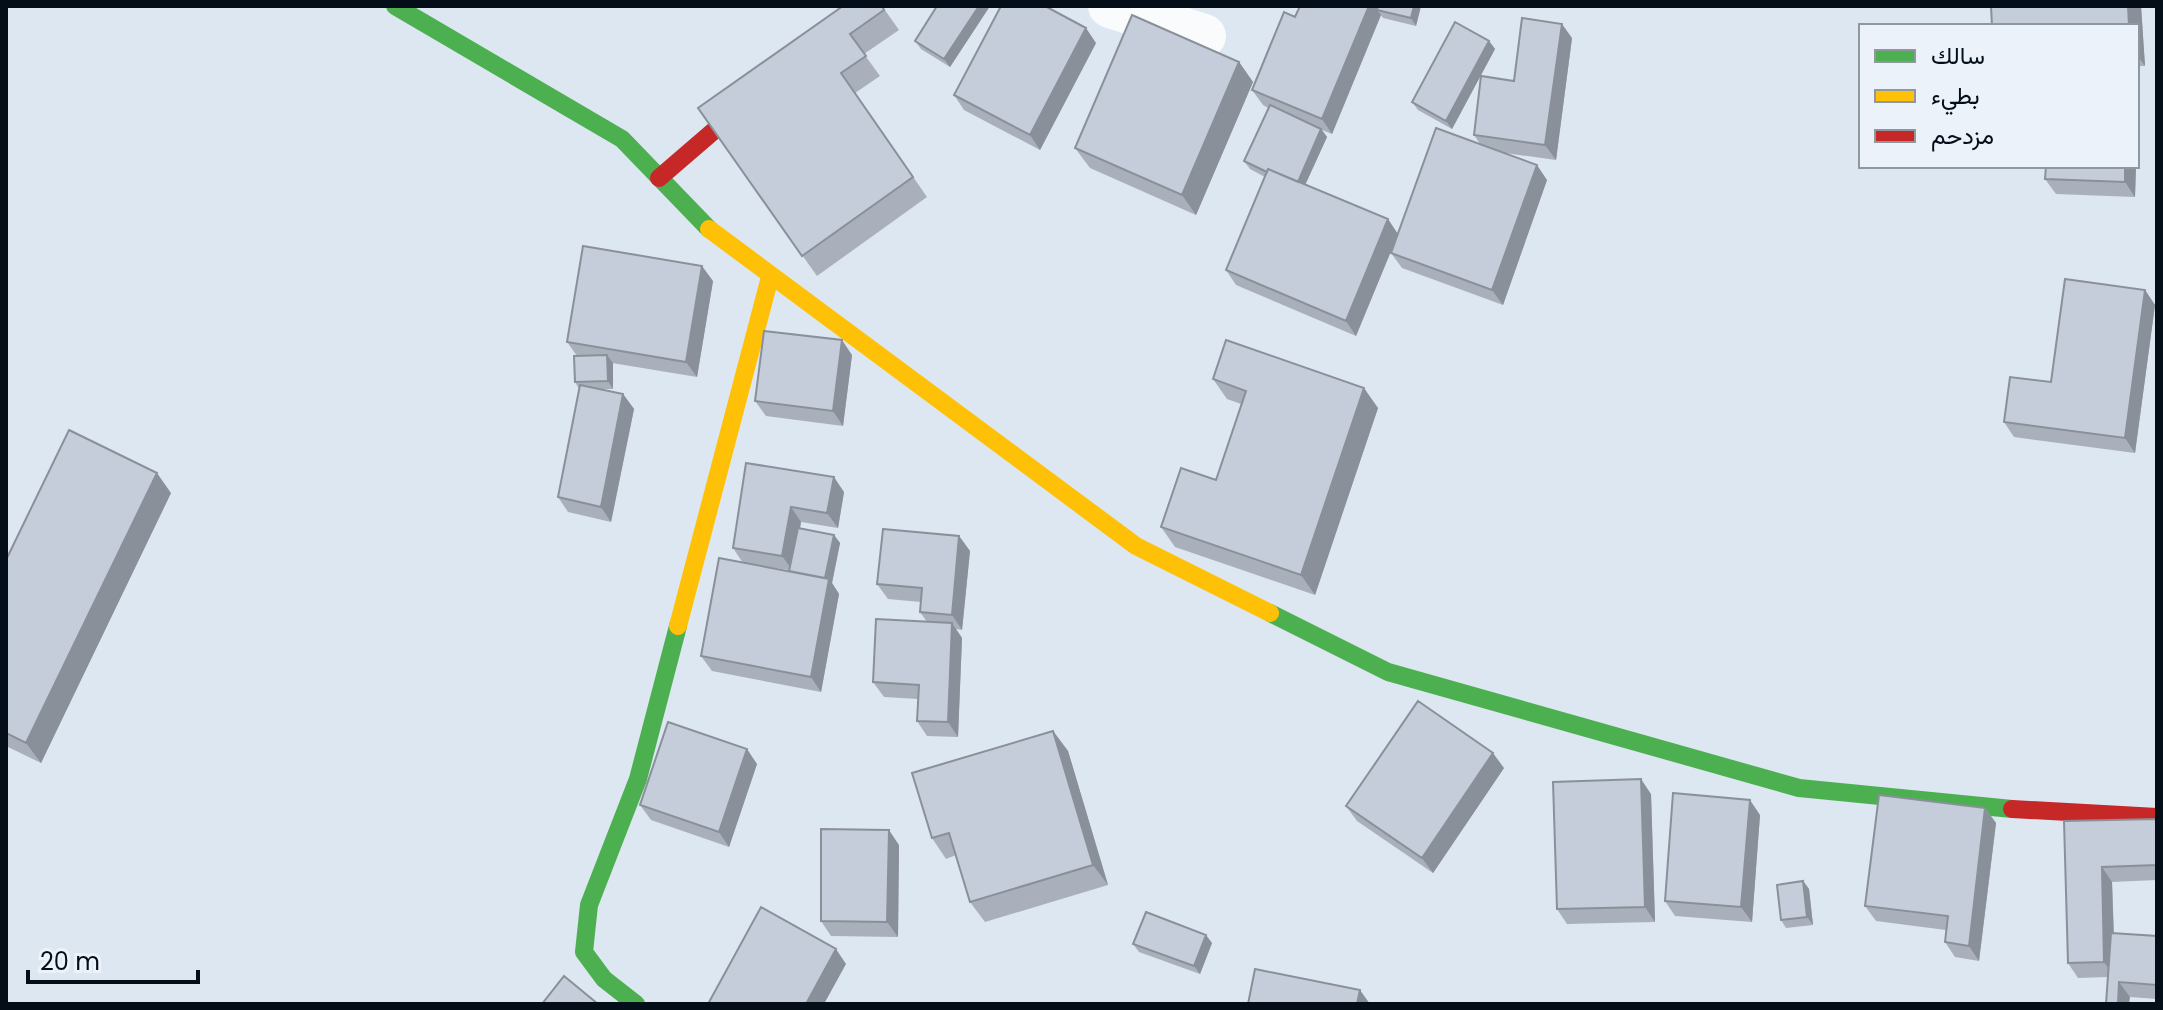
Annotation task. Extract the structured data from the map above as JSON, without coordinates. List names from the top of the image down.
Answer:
{
  "legend": ["سالك", "بطيء", "مزدحم"],
  "scale_bar": "20 m"
}
